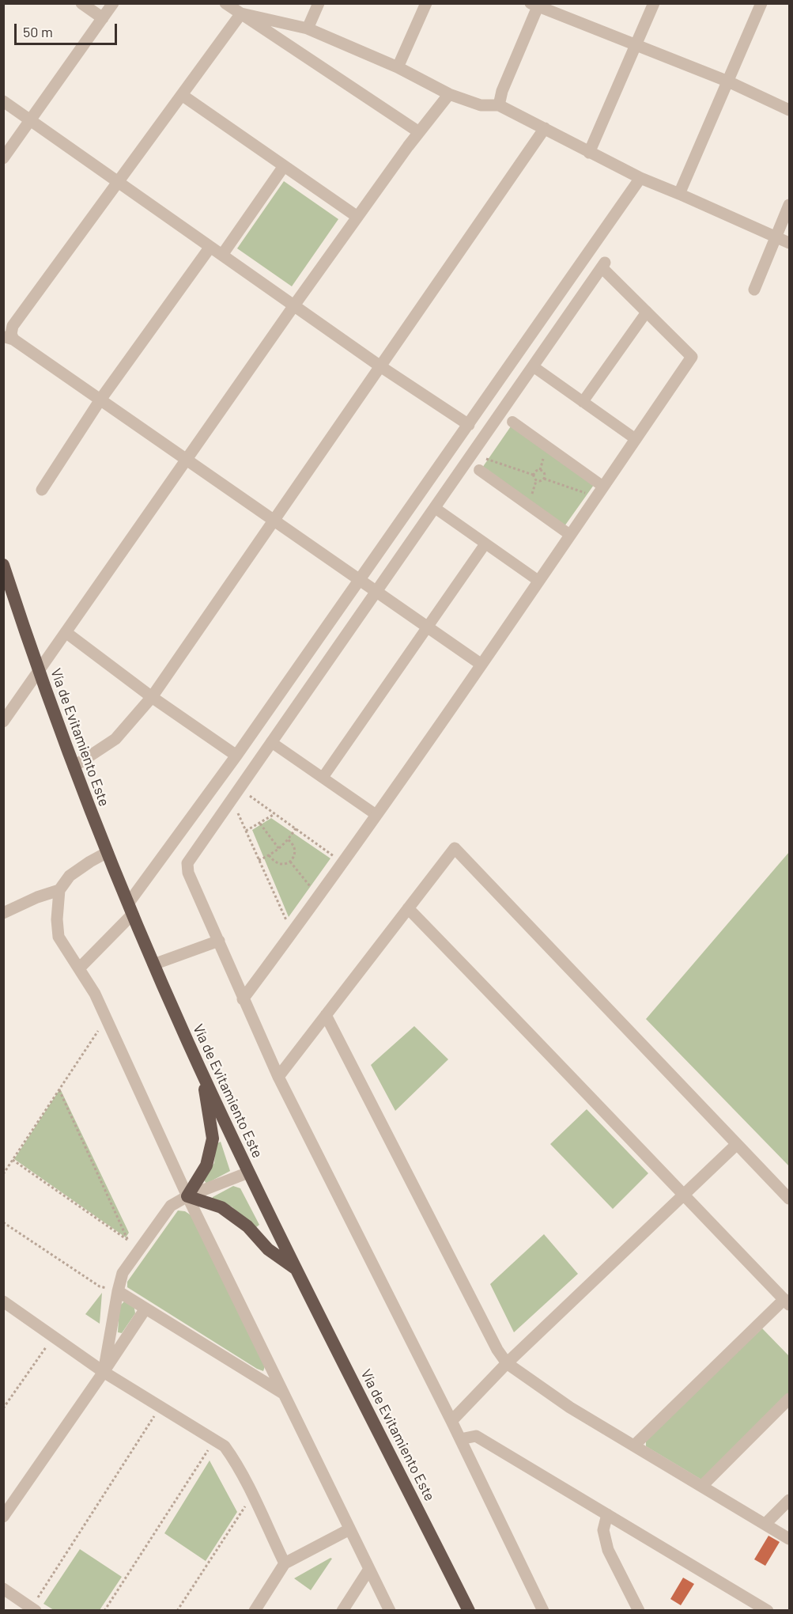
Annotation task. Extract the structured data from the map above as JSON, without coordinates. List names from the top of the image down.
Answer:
{
  "streets": {
    "highway": ["Vía de Evitamiento Este"]
  },
  "scale_bar": "50 m"
}
